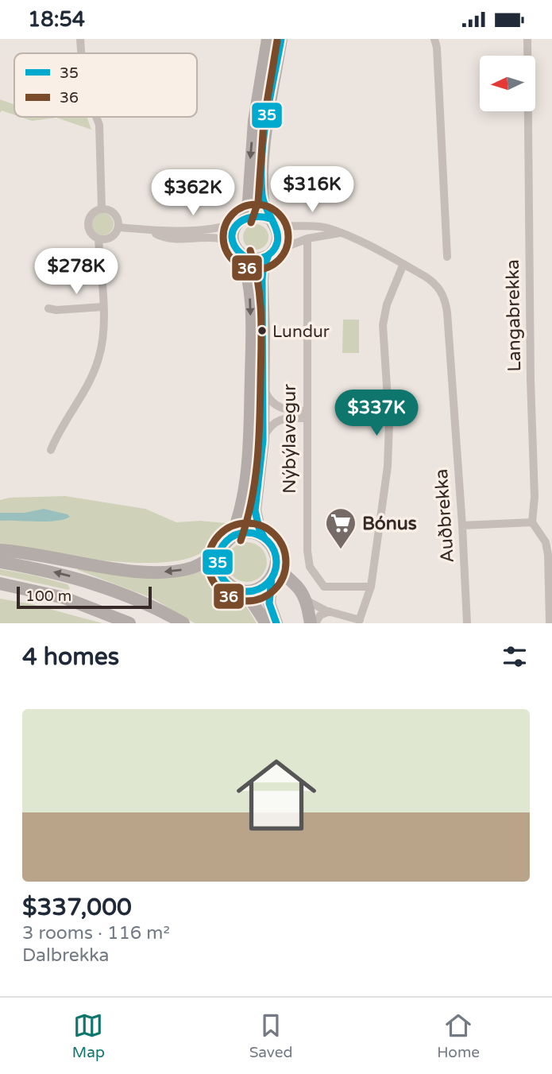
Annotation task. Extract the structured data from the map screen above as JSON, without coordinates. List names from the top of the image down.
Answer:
{
  "streets": {
    "main road": ["Nýbýlavegur"],
    "street": ["Langabrekka", "Auðbrekka"]
  },
  "crossings": [
    ["Nýbýlavegur", "Auðbrekka"]
  ],
  "places": {
    "other": ["Lundur"],
    "supermarket": ["Bónus"]
  },
  "lines": ["transit line 35", "transit line 36"],
  "legend": ["35", "36"],
  "scale_bar": "100 m",
  "north": "left",
  "page": {
    "status": "18:54",
    "price": [
      "$316K",
      "$362K",
      "$278K",
      "$337K"
    ],
    "scale": "100 m",
    "heading": "4 homes",
    "list": [
      {
        "name": "$337,000",
        "note": "3 rooms · 116 m² · Dalbrekka"
      }
    ],
    "tabs": ["Map", "Saved", "Home"]
  }
}
